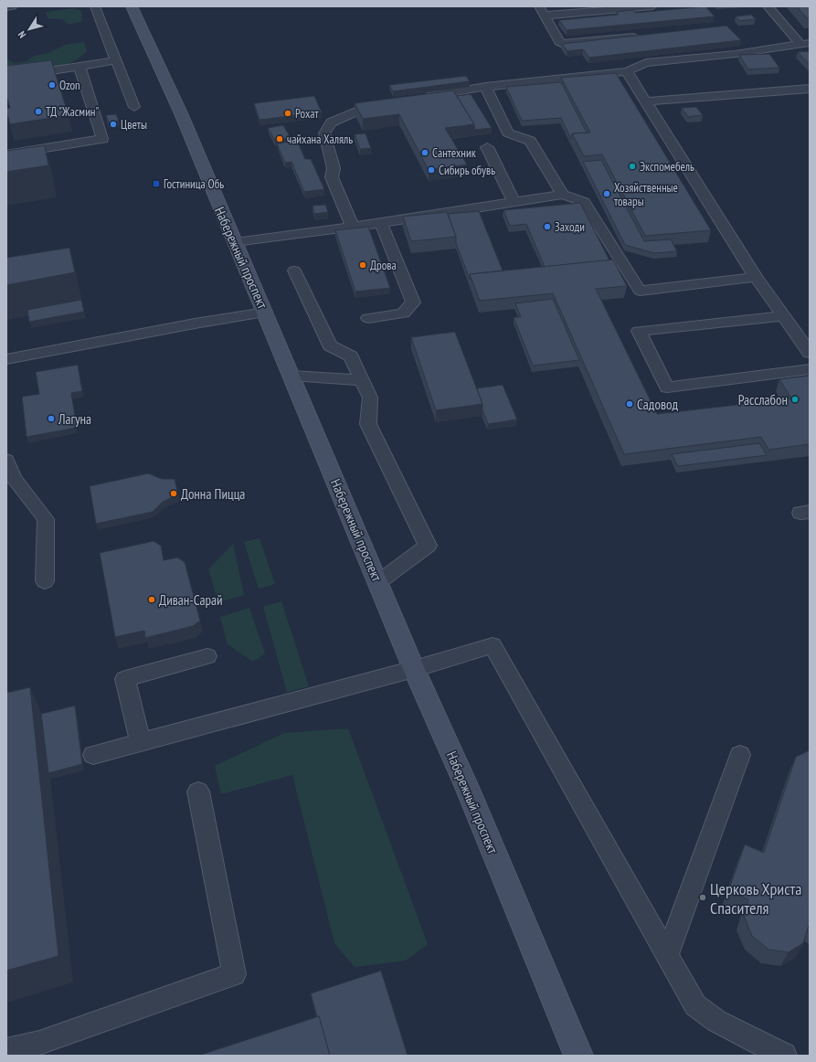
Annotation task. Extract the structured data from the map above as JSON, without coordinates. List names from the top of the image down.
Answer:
{
  "streets": {
    "main road": ["Набережный проспект"]
  },
  "places": {
    "other": [
      "Ozon",
      "ТД \"Жасмин\"",
      "Рохат",
      "Цветы",
      "чайхана Халяль",
      "Сантехник",
      "Экспомебель",
      "Сибирь обувь",
      "Хозяйственные товары",
      "Заходи",
      "Дрова",
      "Расслабон",
      "Садовод",
      "Лагуна",
      "Донна Пицца",
      "Диван-Сарай",
      "Церковь Христа Спасителя"
    ],
    "transit": ["Гостиница Обь"]
  },
  "north": "bottom left"
}
